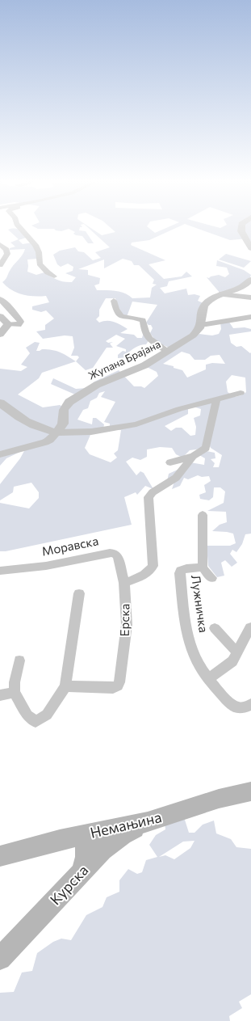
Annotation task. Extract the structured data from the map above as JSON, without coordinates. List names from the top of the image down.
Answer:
{
  "streets": {
    "main road": ["Немањина", "Курска"],
    "street": [
      "Жупана Брајана",
      "Моравска",
      "Лужничка",
      "Ерска"
    ]
  },
  "crossings": [
    ["Моравска", "Ерска"],
    ["Немањина", "Курска"]
  ]
}
